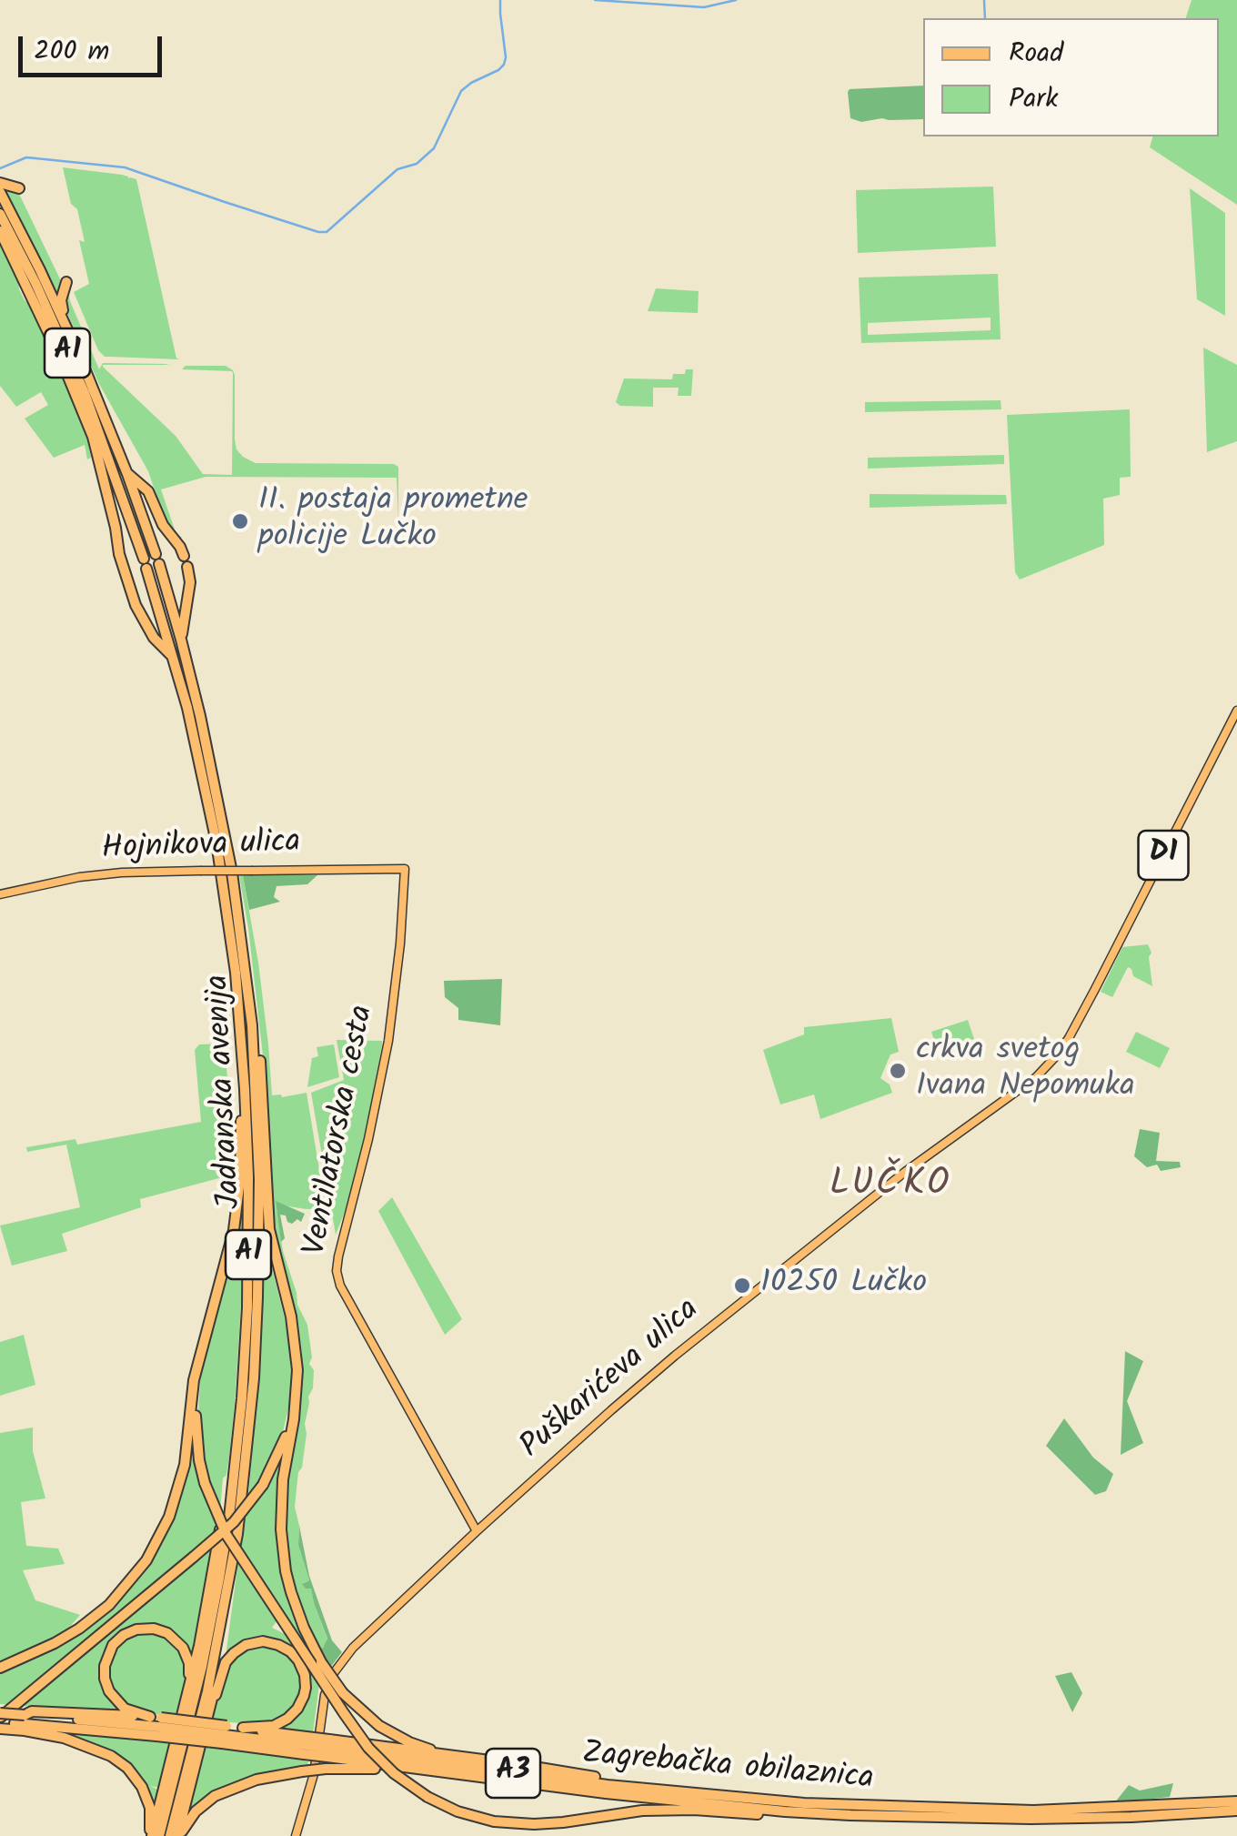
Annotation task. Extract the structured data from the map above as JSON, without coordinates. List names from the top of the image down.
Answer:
{
  "streets": {
    "highway": [
      "A1",
      "Jadranska avenija",
      "Zagrebačka obilaznica",
      "A3"
    ],
    "main road": [
      "Hojnikova ulica",
      "D1",
      "Ventilatorska cesta",
      "Puškarićeva ulica"
    ]
  },
  "crossings": [
    ["A1", "Jadranska avenija"],
    ["Hojnikova ulica", "Ventilatorska cesta"],
    ["Ventilatorska cesta", "Puškarićeva ulica"]
  ],
  "districts": ["LUČKO"],
  "places": ["II. postaja prometne policije Lučko", "crkva svetog Ivana Nepomuka", "10250 Lučko"],
  "legend": ["Road", "Park"],
  "scale_bar": "200 m"
}
